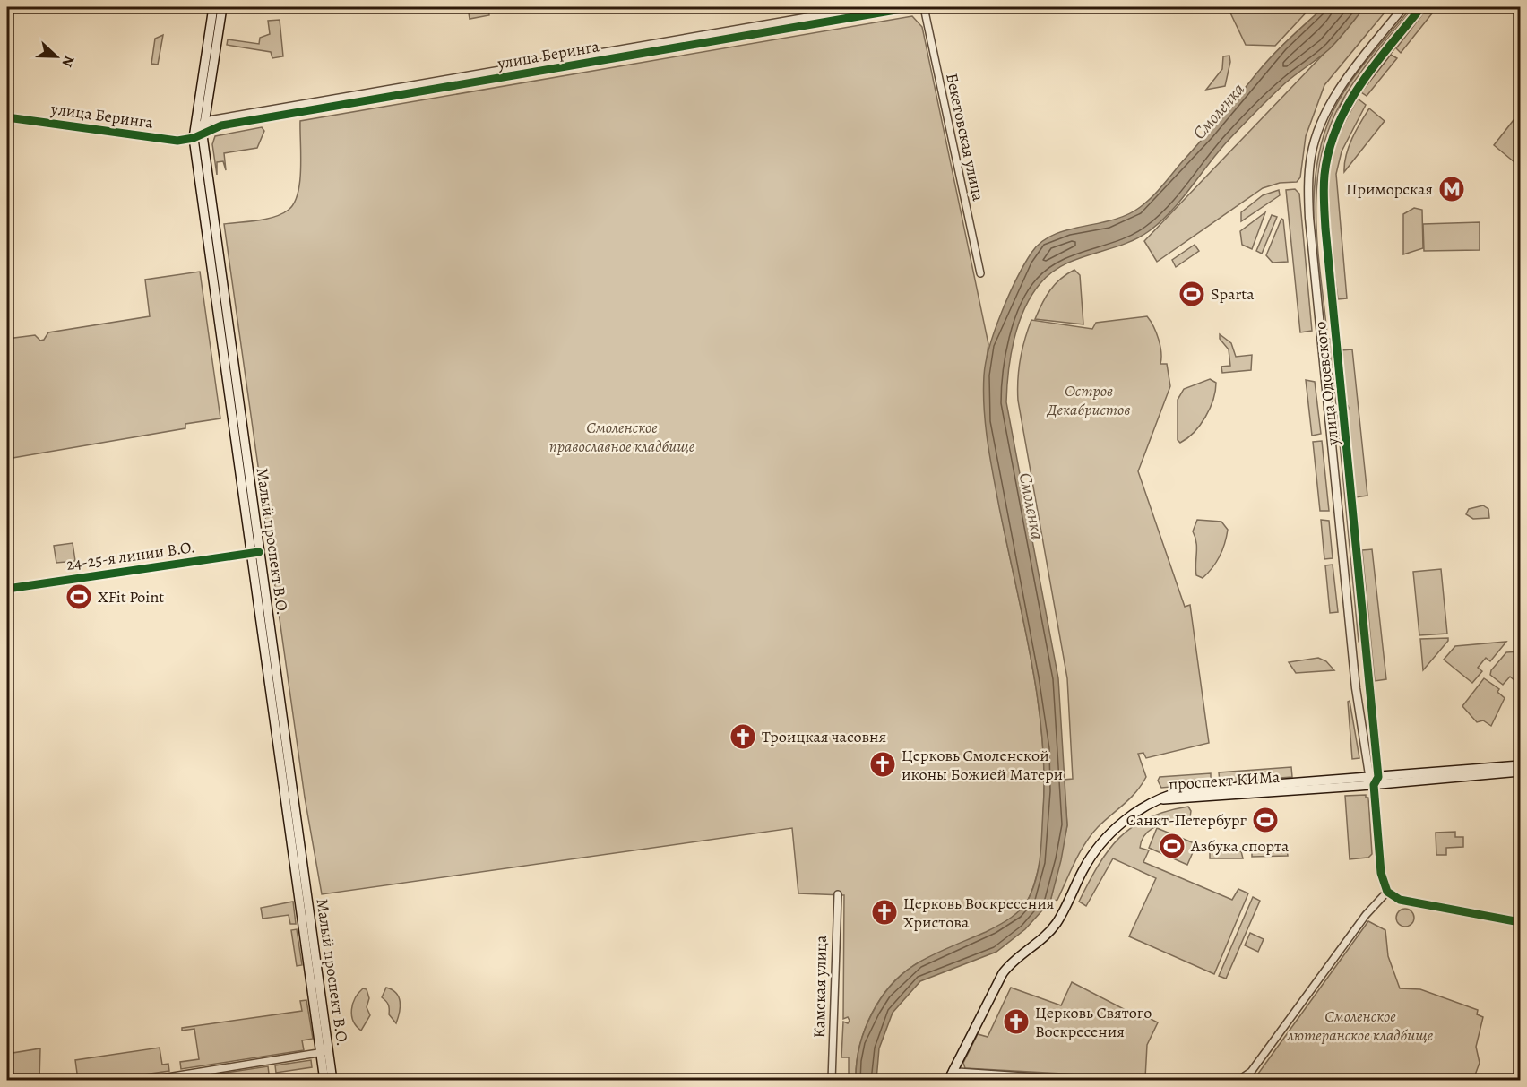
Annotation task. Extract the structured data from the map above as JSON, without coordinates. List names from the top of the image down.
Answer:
{
  "streets": {
    "main road": ["Малый проспект В.О.", "проспект КИМа"],
    "street": [
      "улица Беринга",
      "Бекетовская улица",
      "улица Одоевского",
      "24-25-я линии В.О.",
      "Камская улица"
    ]
  },
  "crossings": [
    ["улица Беринга", "Малый проспект В.О."],
    ["улица Одоевского", "проспект КИМа"],
    ["Малый проспект В.О.", "24-25-я линии В.О."]
  ],
  "water": ["Смоленка"],
  "parks": ["Остров Декабристов", "Смоленское православное кладбище", "Смоленское лютеранское кладбище"],
  "places": {
    "metro station": ["Приморская"],
    "sports": [
      "Sparta",
      "XFit Point",
      "Санкт-Петербург",
      "Азбука спорта"
    ],
    "church": [
      "Троицкая часовня",
      "Церковь Смоленской иконы Божией Матери",
      "Церковь Воскресения Христова",
      "Церковь Святого Воскресения"
    ]
  },
  "north": "right"
}
